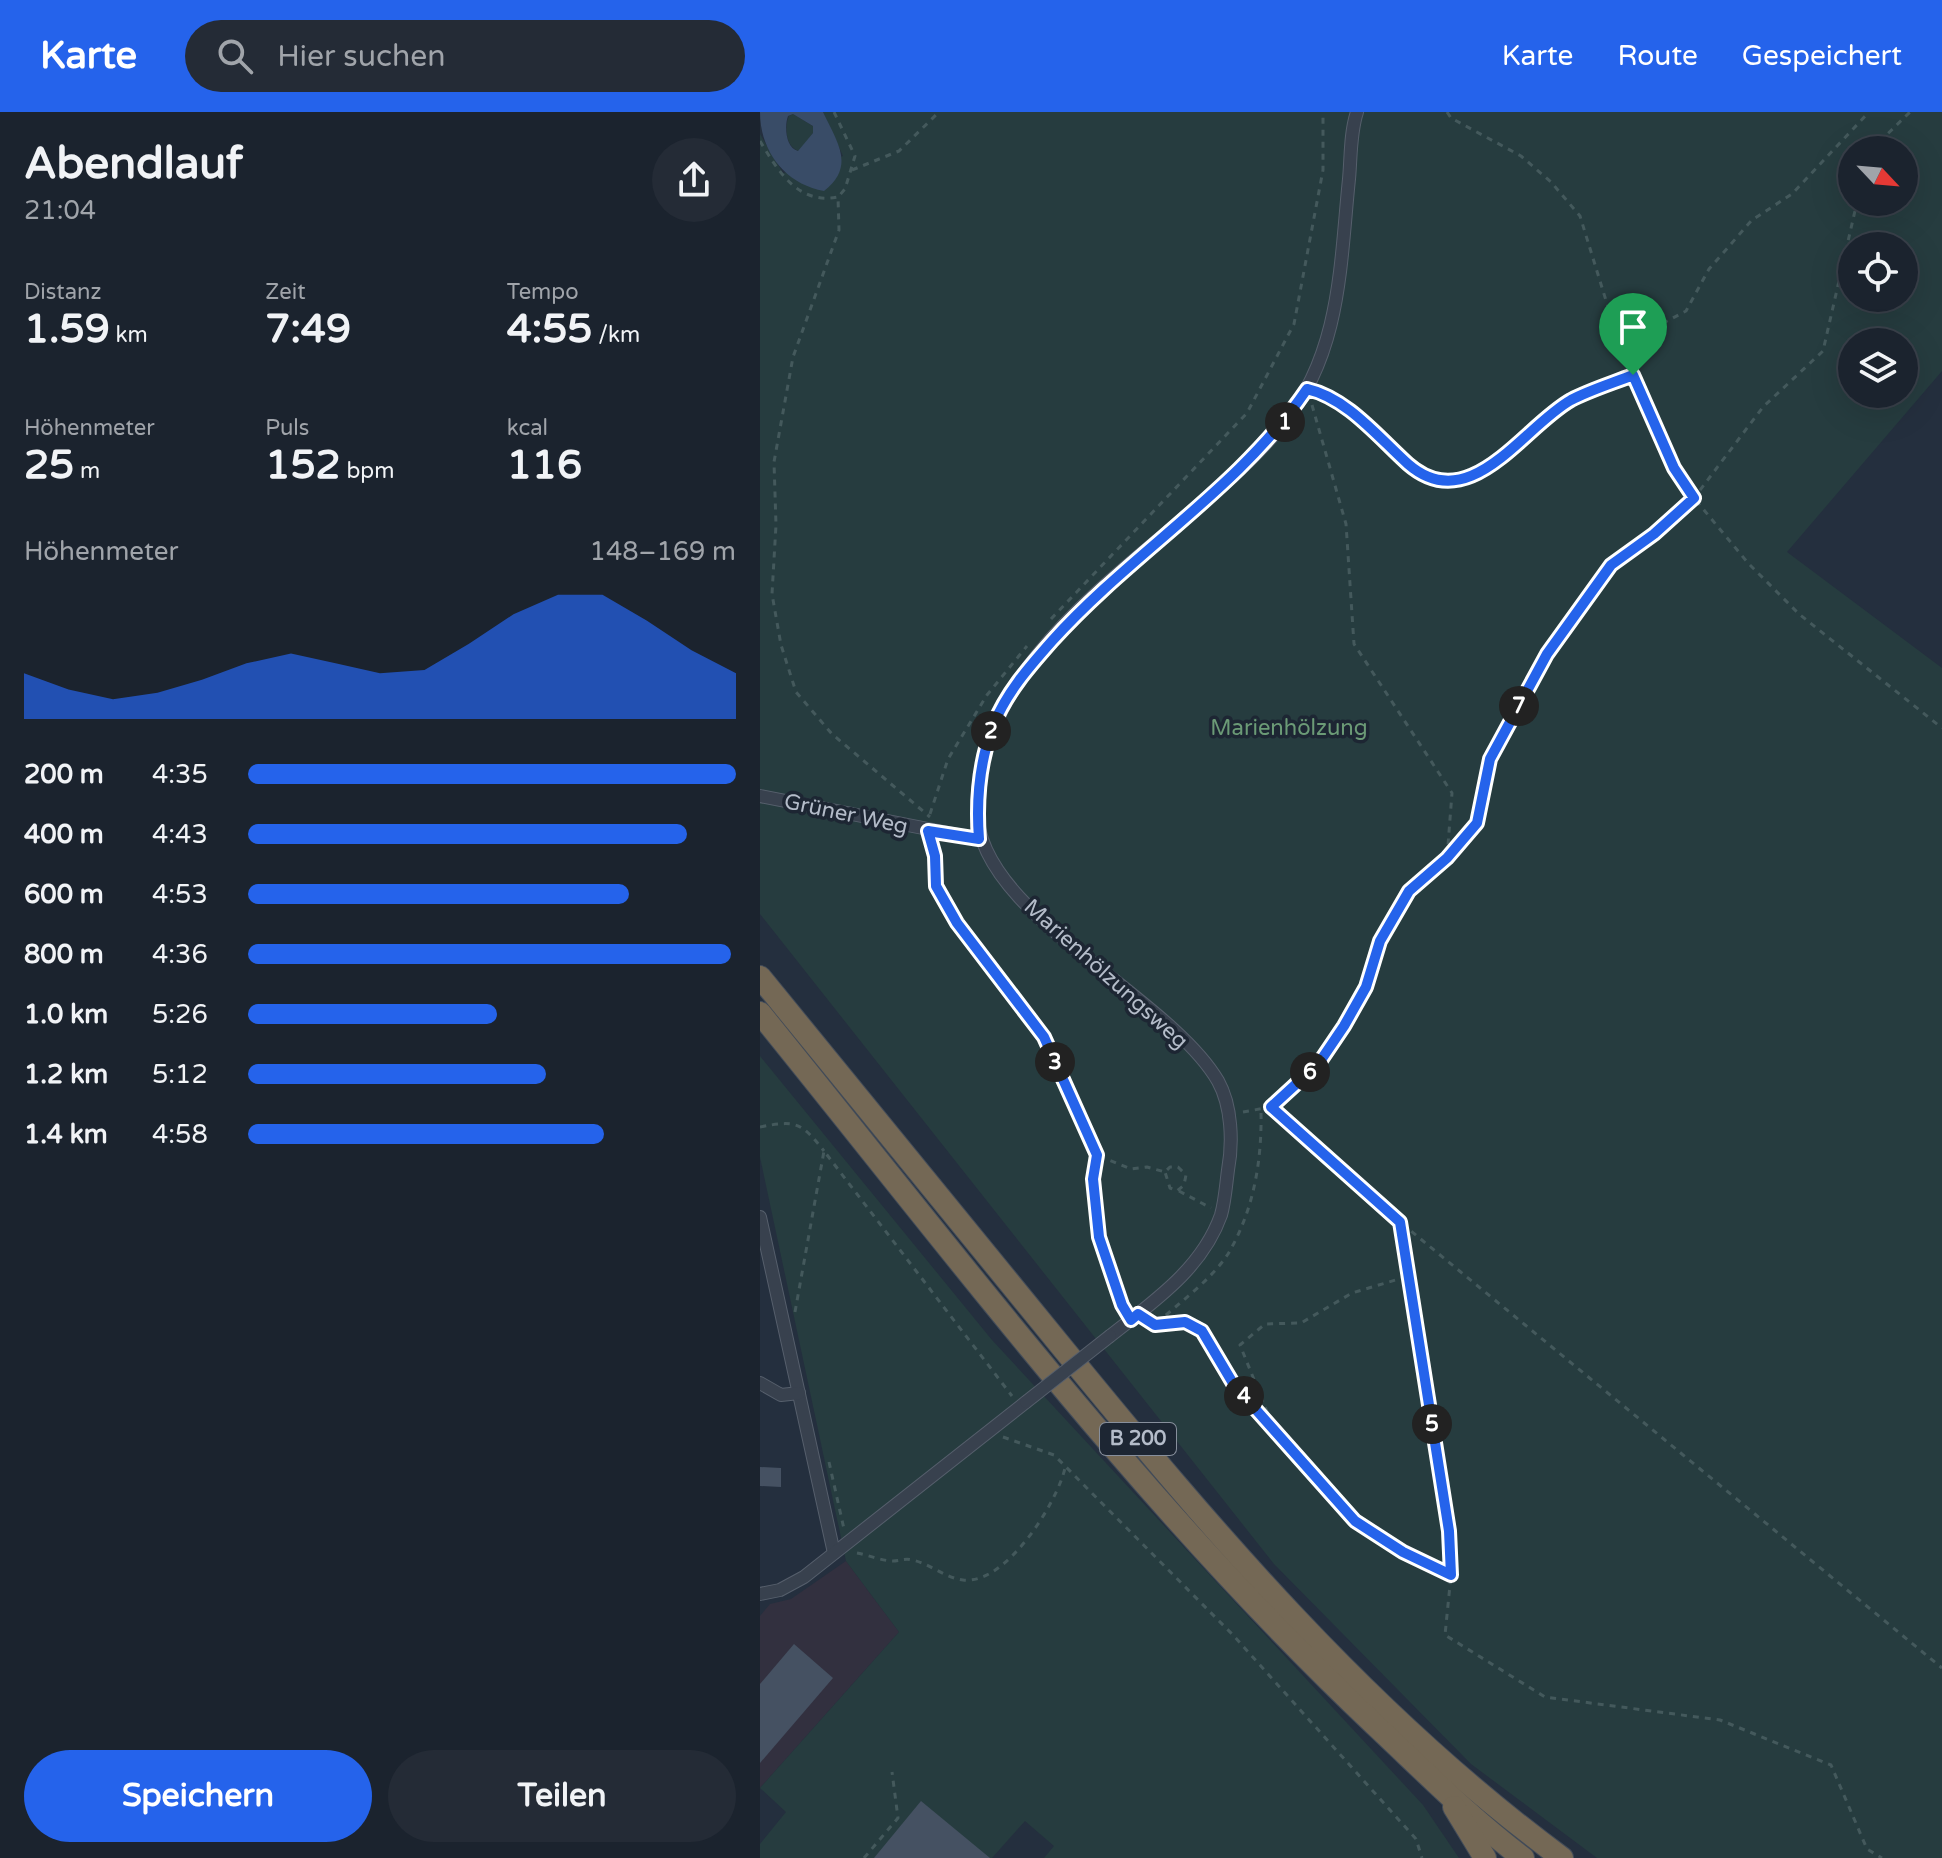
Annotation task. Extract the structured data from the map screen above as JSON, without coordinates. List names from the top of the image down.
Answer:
{
  "streets": {
    "highway": ["B 200"],
    "street": ["Grüner Weg", "Marienhölzungsweg"]
  },
  "crossings": [
    ["Grüner Weg", "Marienhölzungsweg"]
  ],
  "parks": ["Marienhölzung"],
  "north": "bottom right",
  "page": {
    "header": "Karte",
    "search": "Hier suchen",
    "nav": ["Karte", "Route", "Gespeichert"],
    "heading": ["Abendlauf", "21:04"],
    "stats": [
      ["Distanz", "1.59 km"],
      ["Zeit", "7:49"],
      ["Tempo", "4:55 /km"],
      ["Höhenmeter", "25 m"],
      ["Puls", "152 bpm"],
      ["kcal", "116"]
    ],
    "pins": [
      "1",
      "7",
      "2",
      "3",
      "6",
      "4",
      "5"
    ],
    "chart": ["Höhenmeter", "148–169 m"],
    "list": [
      {
        "name": "200 m",
        "note": "4:35"
      },
      {
        "name": "400 m",
        "note": "4:43"
      },
      {
        "name": "600 m",
        "note": "4:53"
      },
      {
        "name": "800 m",
        "note": "4:36"
      },
      {
        "name": "1.0 km",
        "note": "5:26"
      },
      {
        "name": "1.2 km",
        "note": "5:12"
      },
      {
        "name": "1.4 km",
        "note": "4:58"
      }
    ],
    "buttons": ["Speichern", "Teilen"]
  }
}
